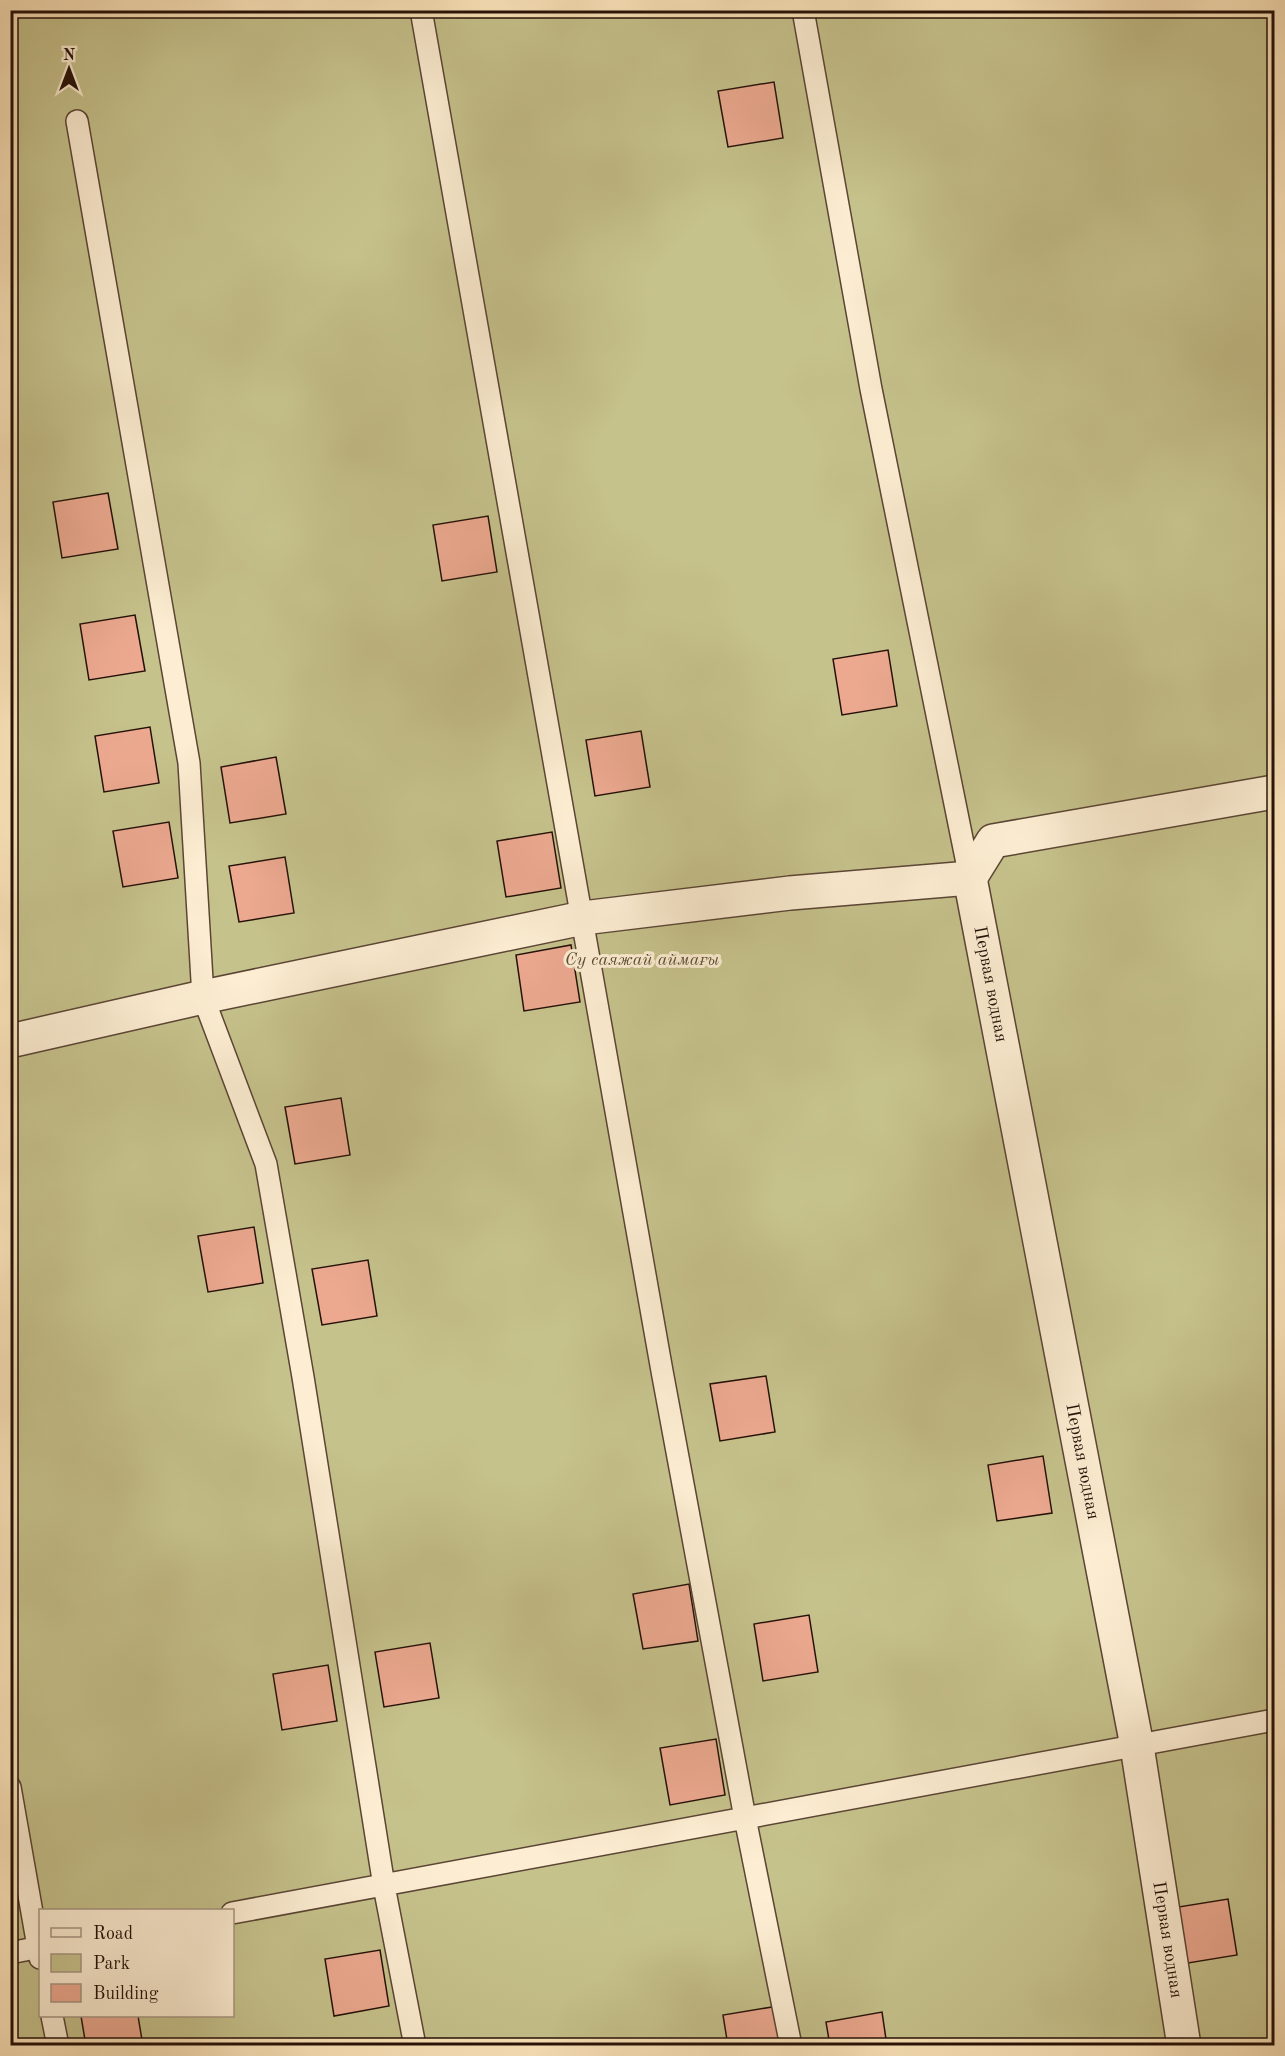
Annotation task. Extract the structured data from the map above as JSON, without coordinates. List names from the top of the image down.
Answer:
{
  "streets": {
    "street": ["Первая водная"]
  },
  "parks": ["Су саяжай аймағы"],
  "legend": ["Road", "Park", "Building"],
  "north": "top"
}
